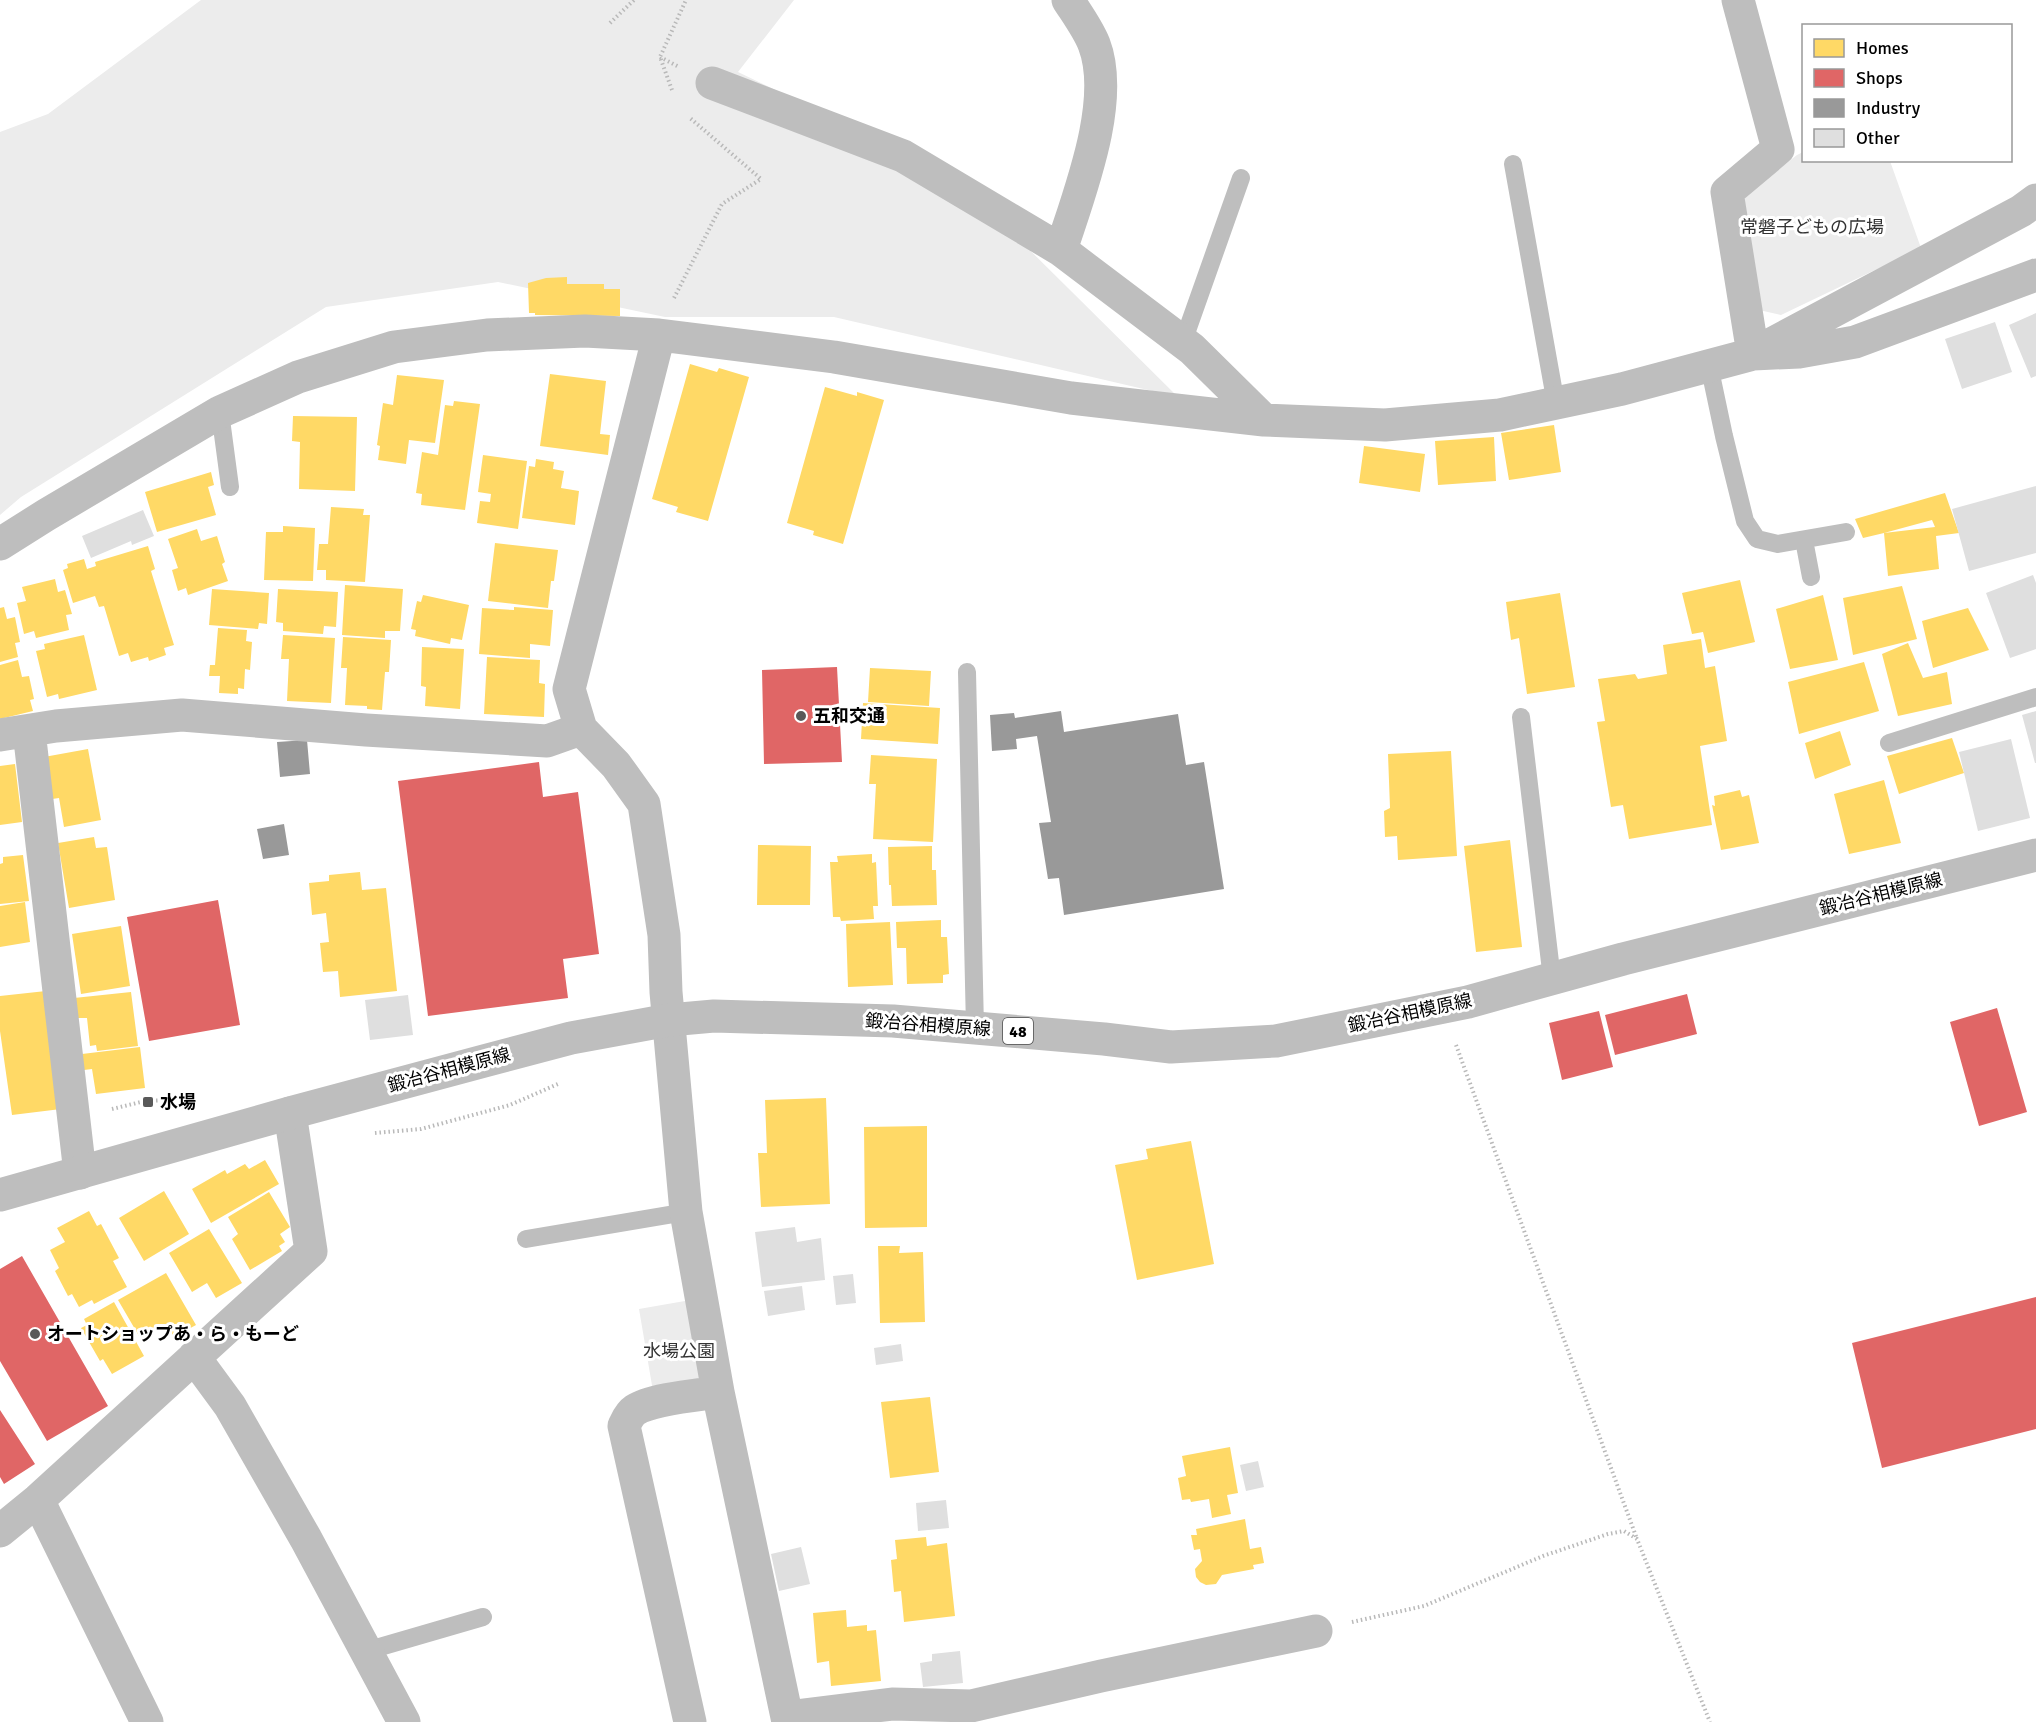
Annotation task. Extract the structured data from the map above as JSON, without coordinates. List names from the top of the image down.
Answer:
{
  "streets": {
    "street": ["鍛冶谷相模原線", "48"]
  },
  "parks": ["常磐子どもの広場", "水場公園"],
  "places": {
    "other": ["五和交通", "オートショップあ・ら・もーど"],
    "transit": ["水場"]
  },
  "legend": [
    "Homes",
    "Shops",
    "Industry",
    "Other"
  ]
}
